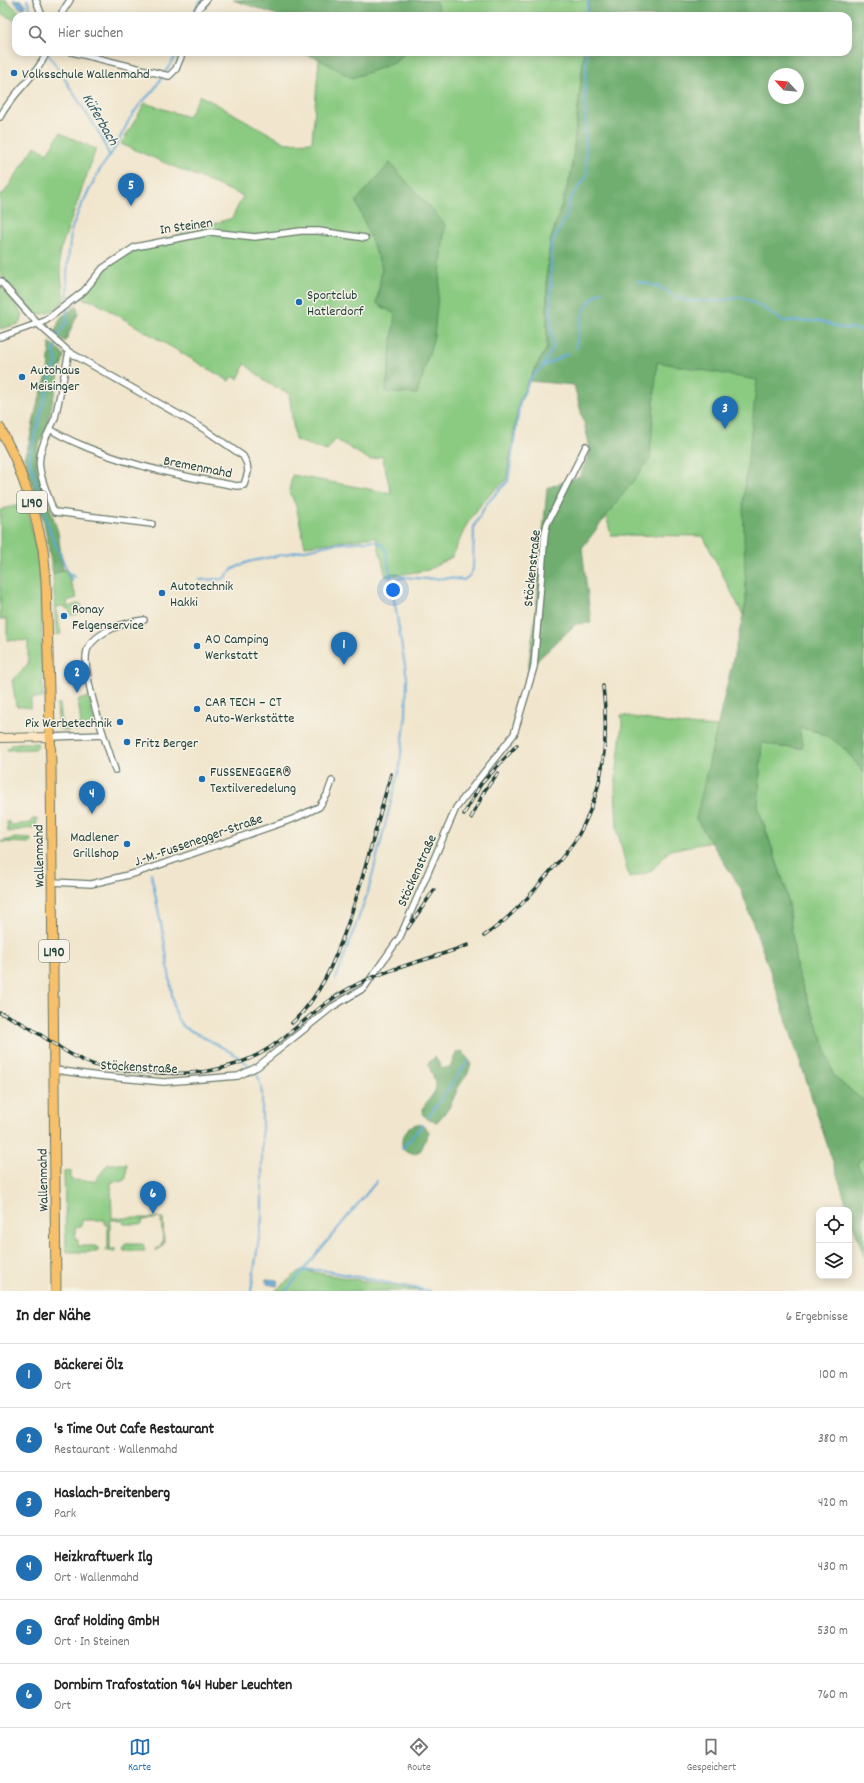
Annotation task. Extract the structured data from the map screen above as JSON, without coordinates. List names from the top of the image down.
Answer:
{
  "streets": {
    "main road": ["L190", "Wallenmahd"],
    "street": [
      "In Steinen",
      "Bremenmahd",
      "Stöckenstraße",
      "J.-M.-Fussenegger-Straße"
    ]
  },
  "crossings": [
    ["In Steinen", "Bremenmahd"],
    ["Stöckenstraße", "Wallenmahd"],
    ["J.-M.-Fussenegger-Straße", "Wallenmahd"]
  ],
  "water": ["Küferbach"],
  "places": [
    "Volksschule Wallenmahd",
    "Sportclub Hatlerdorf",
    "Autohaus Meisinger",
    "Autotechnik Hakki",
    "Ronay Felgenservice",
    "AO Camping Werkstatt",
    "CAR TECH – CT Auto-Werkstätte",
    "Pix Werbetechnik",
    "Fritz Berger",
    "FUSSENEGGER® Textilveredelung",
    "Madlener Grillshop"
  ],
  "north": "top left",
  "page": {
    "search": "Hier suchen",
    "pins": [
      "5",
      "3",
      "1",
      "2",
      "4",
      "6"
    ],
    "heading": ["In der Nähe", "6 Ergebnisse"],
    "list": [
      {
        "mark": "1",
        "name": "Bäckerei Ölz",
        "note": "Ort",
        "value": "100 m"
      },
      {
        "mark": "2",
        "name": "'s Time Out Cafe Restaurant",
        "note": "Restaurant · Wallenmahd",
        "value": "380 m"
      },
      {
        "mark": "3",
        "name": "Haslach-Breitenberg",
        "note": "Park",
        "value": "420 m"
      },
      {
        "mark": "4",
        "name": "Heizkraftwerk Ilg",
        "note": "Ort · Wallenmahd",
        "value": "430 m"
      },
      {
        "mark": "5",
        "name": "Graf Holding GmbH",
        "note": "Ort · In Steinen",
        "value": "530 m"
      },
      {
        "mark": "6",
        "name": "Dornbirn Trafostation 964 Huber Leuchten",
        "note": "Ort",
        "value": "760 m"
      }
    ],
    "nav": ["Karte", "Route", "Gespeichert"]
  }
}
